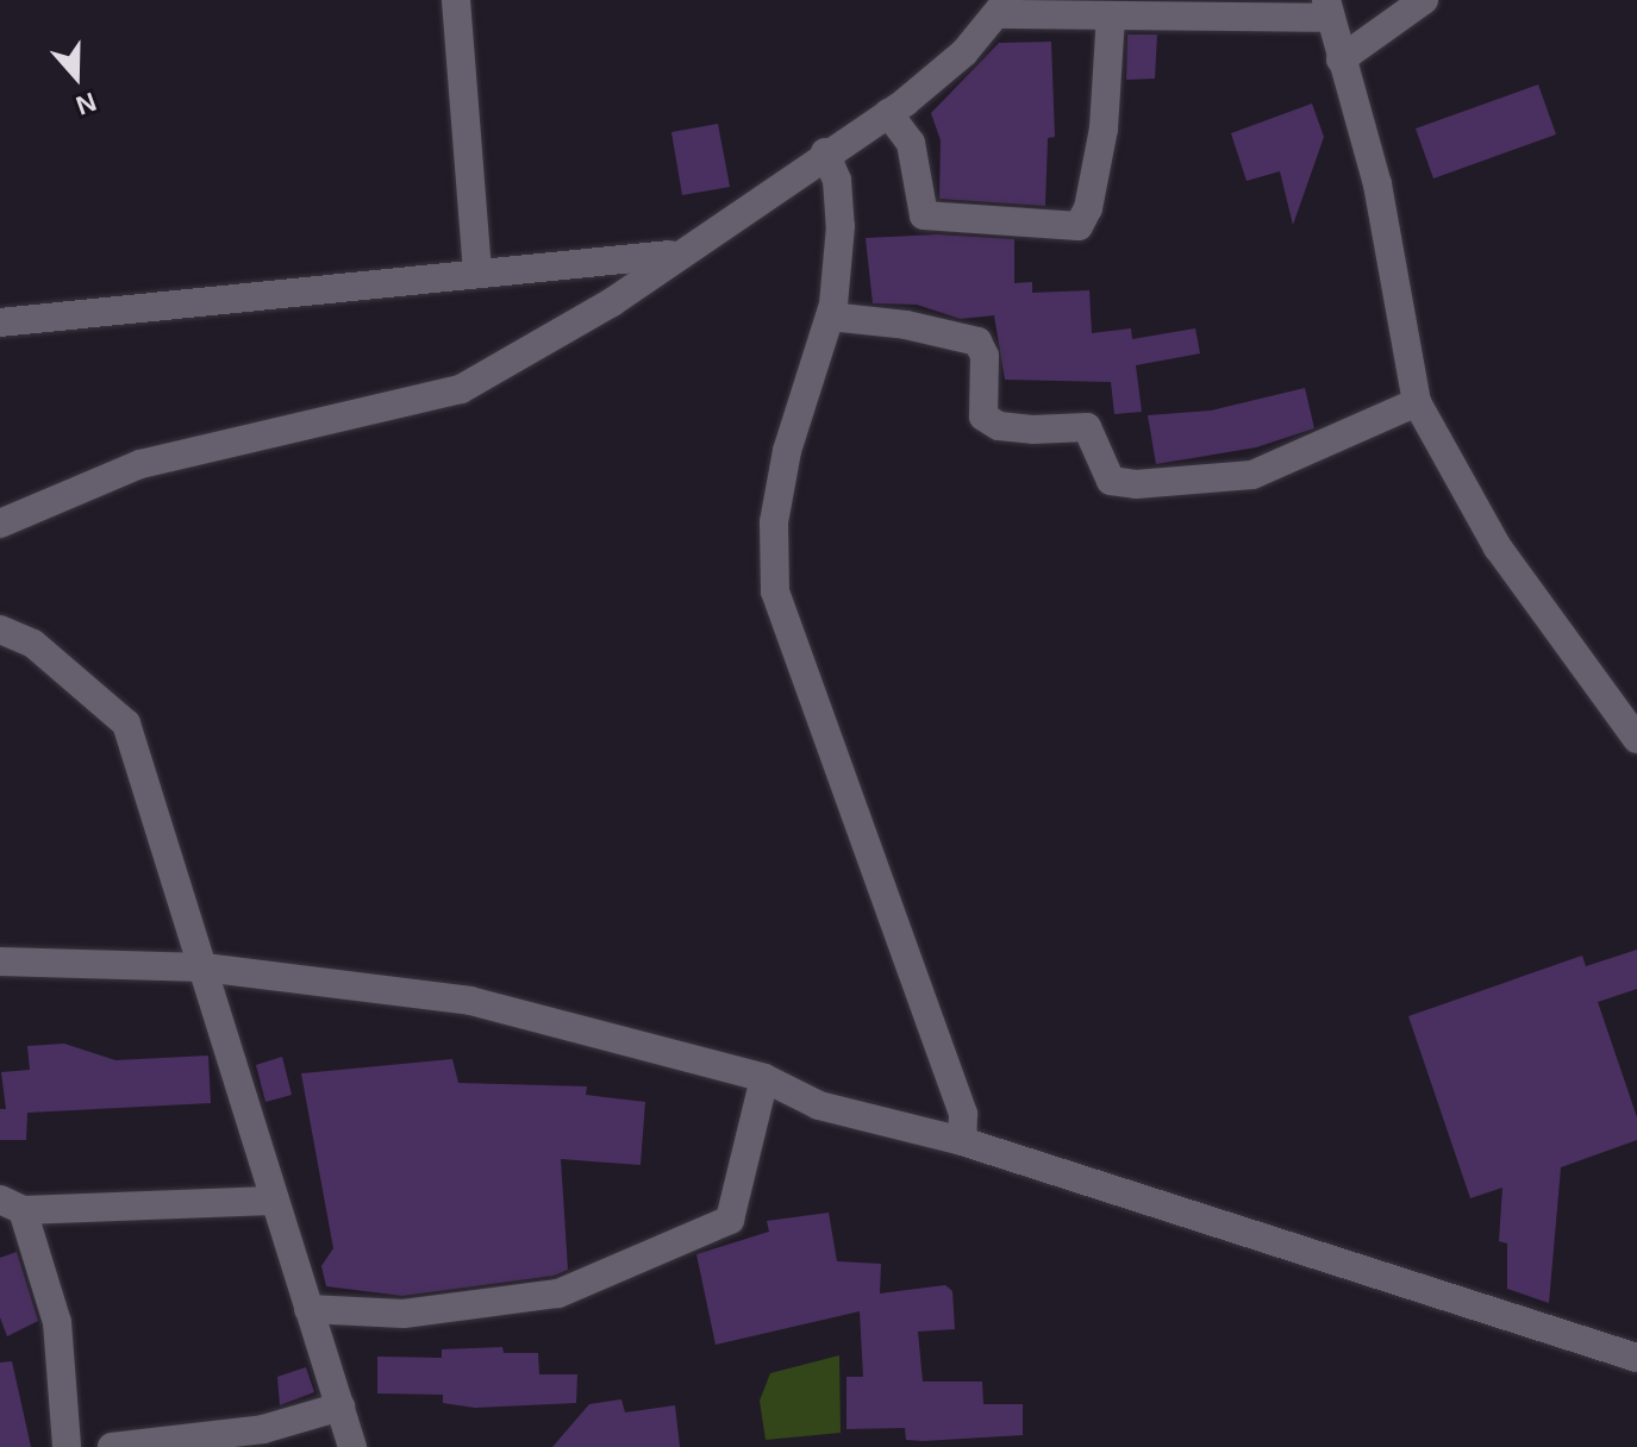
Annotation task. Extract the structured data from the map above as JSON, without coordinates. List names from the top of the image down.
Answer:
{
  "north": "bottom"
}
